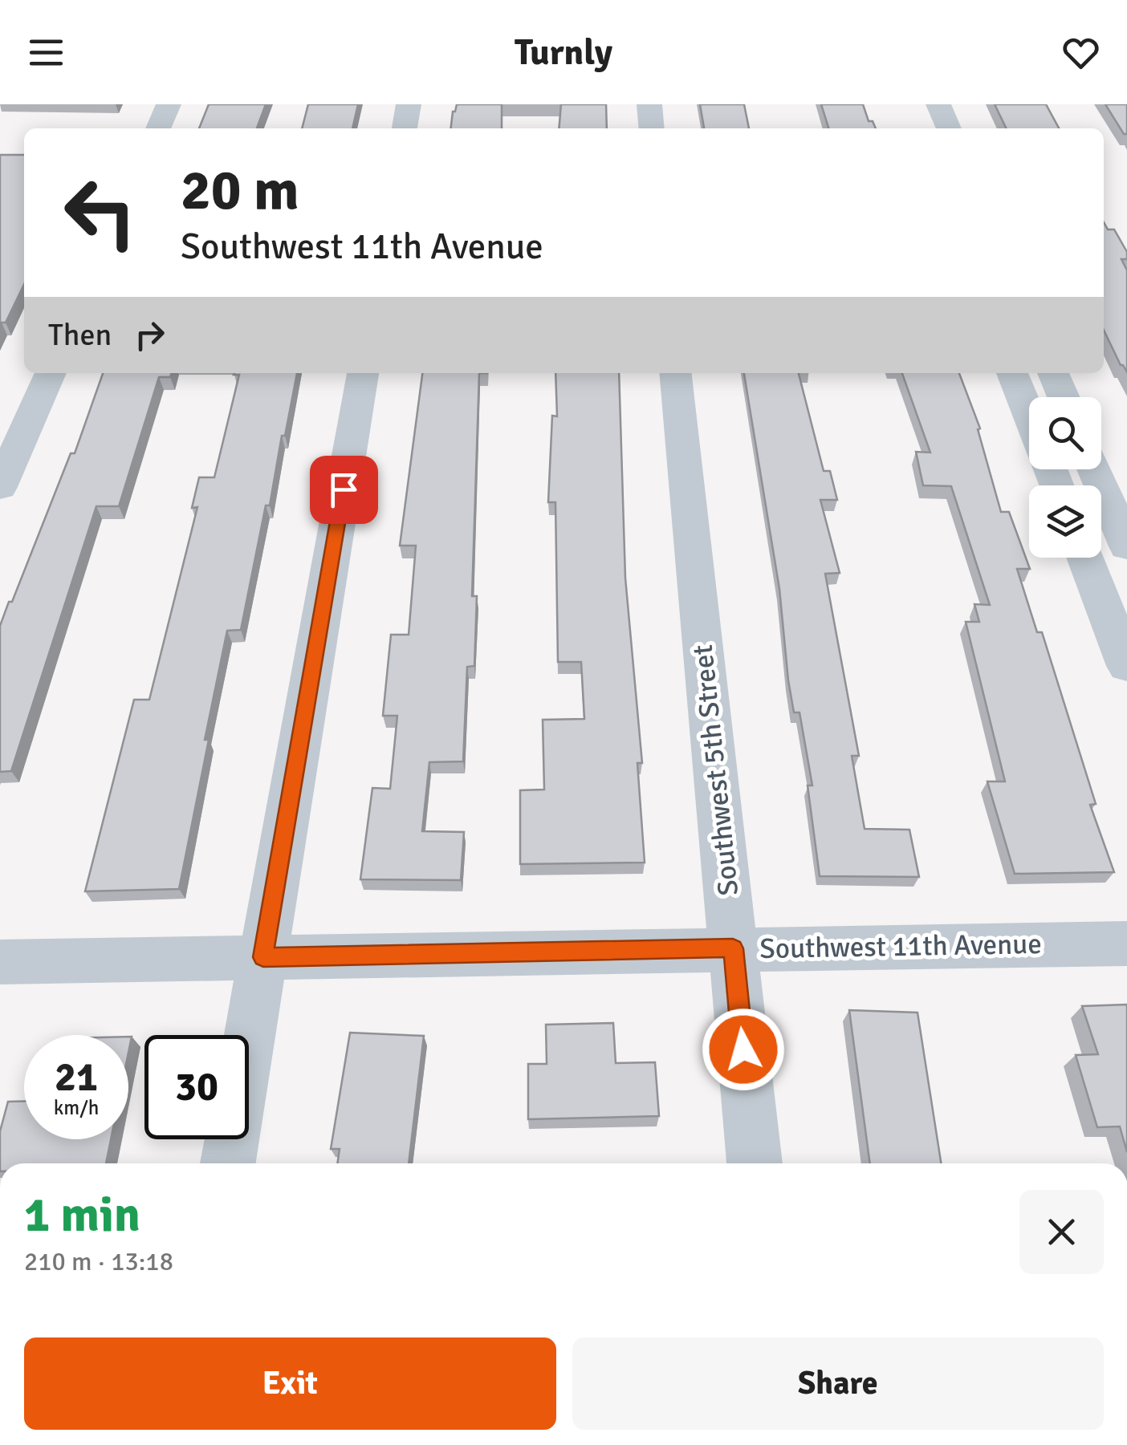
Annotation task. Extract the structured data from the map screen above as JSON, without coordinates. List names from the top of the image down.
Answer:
{
  "streets": {
    "street": ["Southwest 5th Street", "Southwest 11th Avenue"]
  },
  "crossings": [
    ["Southwest 5th Street", "Southwest 11th Avenue"]
  ],
  "page": {
    "header": "Turnly",
    "turn": ["20 m", "Southwest 11th Avenue"],
    "then": "Then",
    "speed": "21 km/h",
    "limit": "30",
    "heading": ["1 min", "210 m · 13:18"],
    "buttons": ["Exit", "Share"]
  }
}
